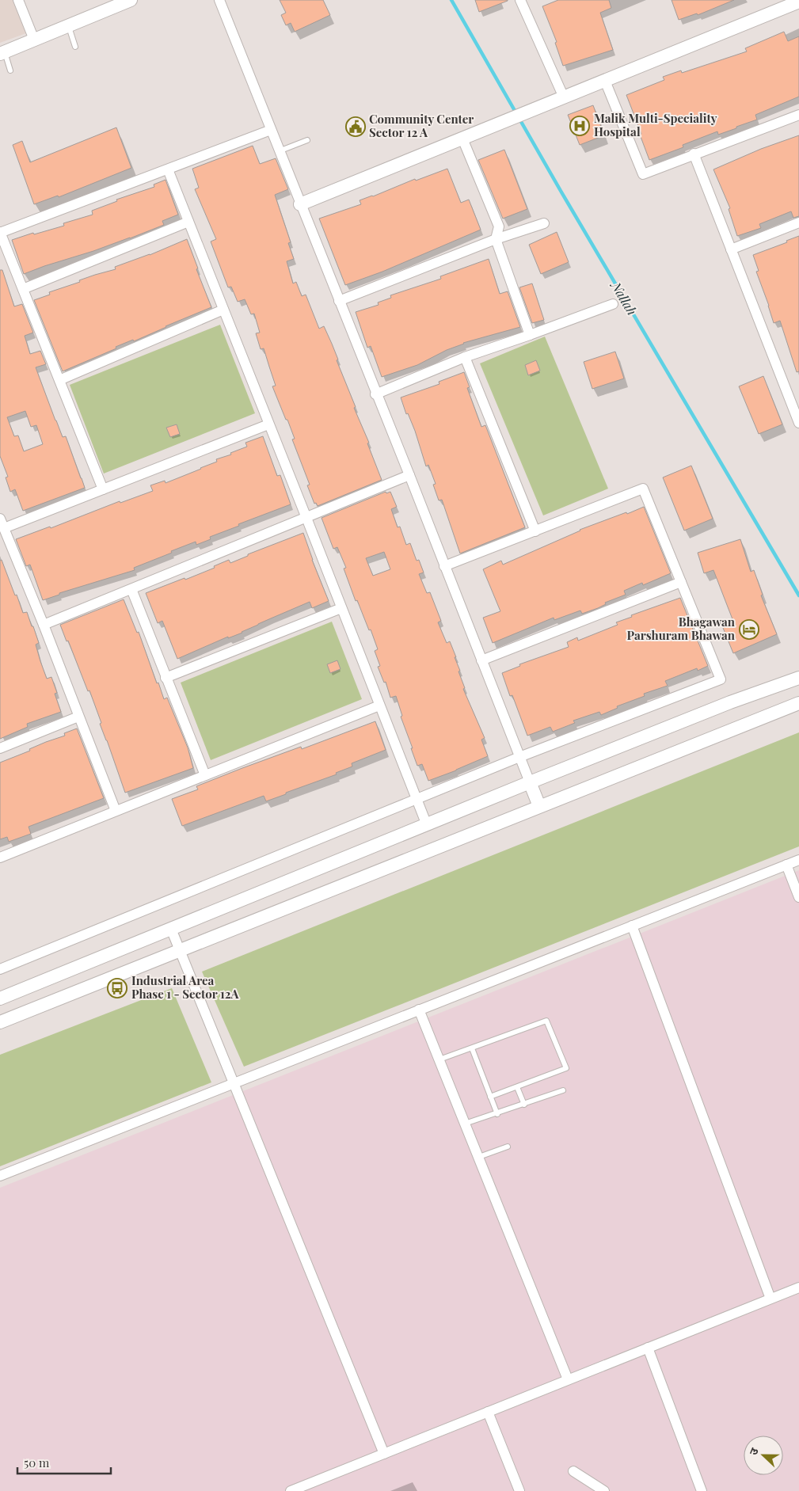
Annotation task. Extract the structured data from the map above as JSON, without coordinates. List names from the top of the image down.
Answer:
{
  "water": ["Nallah"],
  "places": {
    "hospital": ["Malik Multi-Speciality Hospital"],
    "public building": ["Community Center Sector 12 A"],
    "hotel": ["Bhagawan Parshuram Bhawan"],
    "bus stop": ["Industrial Area Phase 1 - Sector 12A"]
  },
  "scale_bar": "50 m",
  "north": "left"
}
